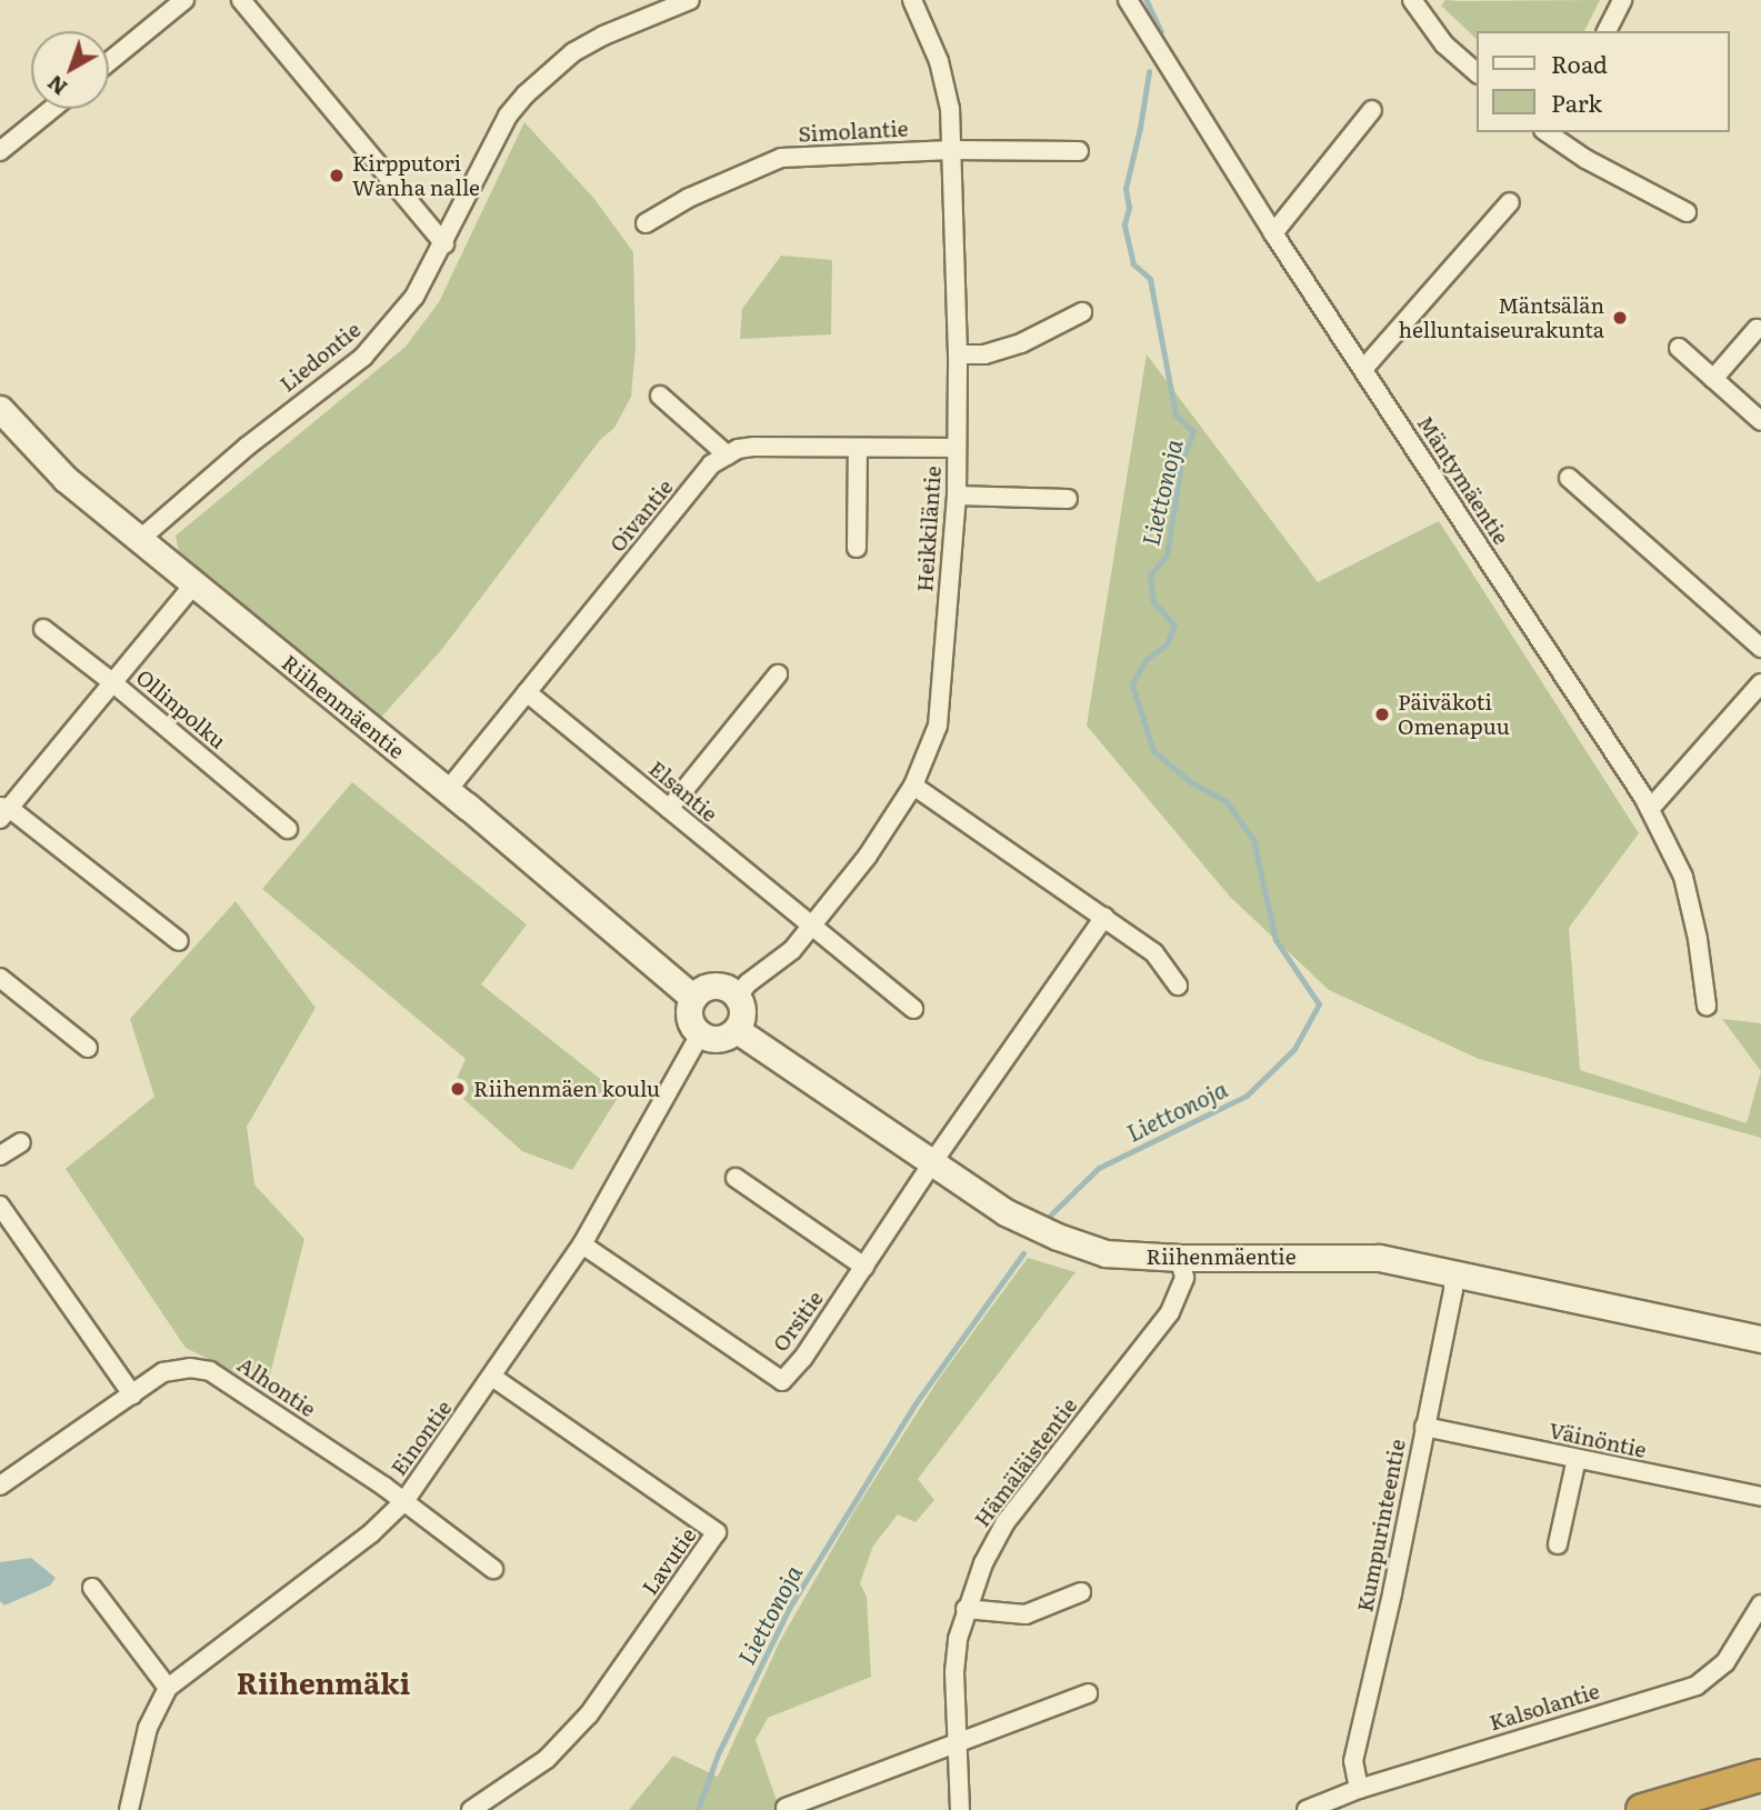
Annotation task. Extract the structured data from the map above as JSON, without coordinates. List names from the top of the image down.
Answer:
{
  "streets": {
    "street": [
      "Simolantie",
      "Liedontie",
      "Mäntymäentie",
      "Oivantie",
      "Heikkiläntie",
      "Riihenmäentie",
      "Ollinpolku",
      "Elsantie",
      "Orsitie",
      "Alhontie",
      "Einontie",
      "Väinöntie",
      "Hämäläistentie",
      "Kumpurinteentie",
      "Lavutie",
      "Kalsolantie"
    ]
  },
  "crossings": [
    ["Simolantie", "Heikkiläntie"],
    ["Liedontie", "Riihenmäentie"],
    ["Oivantie", "Heikkiläntie"],
    ["Oivantie", "Riihenmäentie"],
    ["Oivantie", "Elsantie"],
    ["Heikkiläntie", "Riihenmäentie"],
    ["Heikkiläntie", "Elsantie"],
    ["Heikkiläntie", "Einontie"],
    ["Riihenmäentie", "Orsitie"],
    ["Riihenmäentie", "Einontie"],
    ["Riihenmäentie", "Hämäläistentie"],
    ["Riihenmäentie", "Kumpurinteentie"],
    ["Orsitie", "Einontie"],
    ["Alhontie", "Einontie"],
    ["Einontie", "Lavutie"],
    ["Väinöntie", "Kumpurinteentie"],
    ["Kumpurinteentie", "Kalsolantie"]
  ],
  "districts": ["Riihenmäki"],
  "water": ["Liettonoja"],
  "places": [
    "Kirpputori Wanha nalle",
    "Mäntsälän helluntaiseurakunta",
    "Päiväkoti Omenapuu",
    "Riihenmäen koulu"
  ],
  "legend": ["Road", "Park"],
  "north": "bottom left"
}
